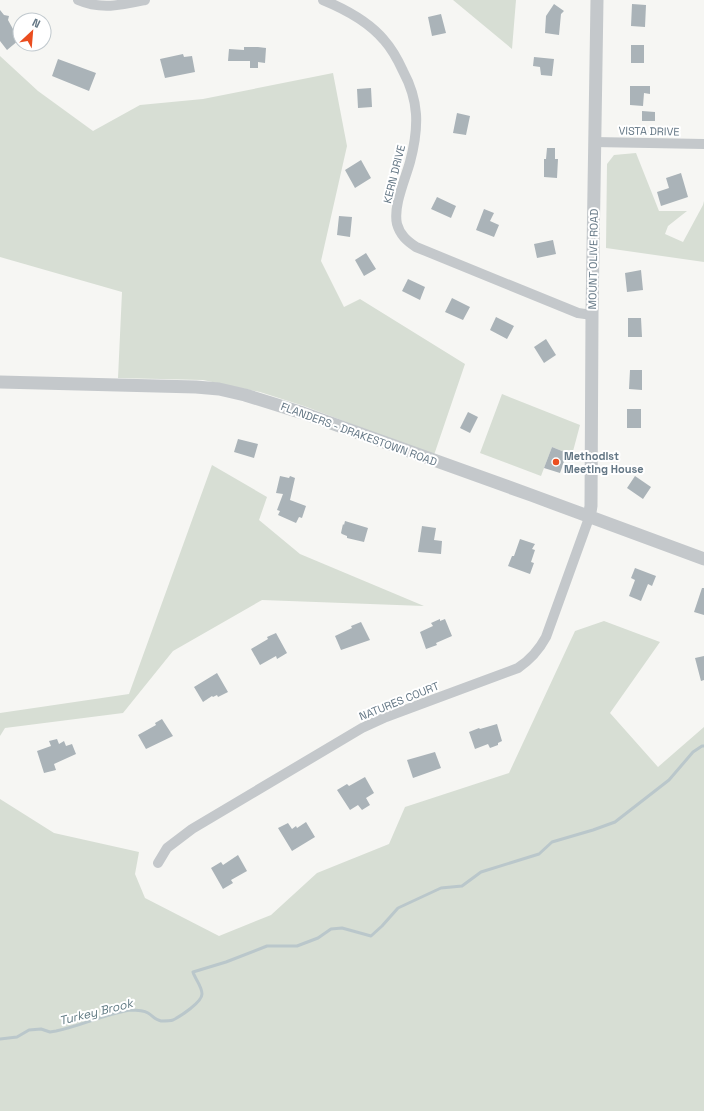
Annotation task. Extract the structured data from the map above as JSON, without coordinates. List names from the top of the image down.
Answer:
{
  "streets": {
    "street": [
      "VISTA DRIVE",
      "KERN DRIVE",
      "MOUNT OLIVE ROAD",
      "FLANDERS - DRAKESTOWN ROAD",
      "NATURES COURT"
    ]
  },
  "crossings": [
    ["VISTA DRIVE", "MOUNT OLIVE ROAD"],
    ["KERN DRIVE", "MOUNT OLIVE ROAD"],
    ["MOUNT OLIVE ROAD", "FLANDERS - DRAKESTOWN ROAD"],
    ["MOUNT OLIVE ROAD", "NATURES COURT"],
    ["FLANDERS - DRAKESTOWN ROAD", "NATURES COURT"]
  ],
  "water": ["Turkey Brook"],
  "places": ["Methodist Meeting House"],
  "north": "top right"
}
